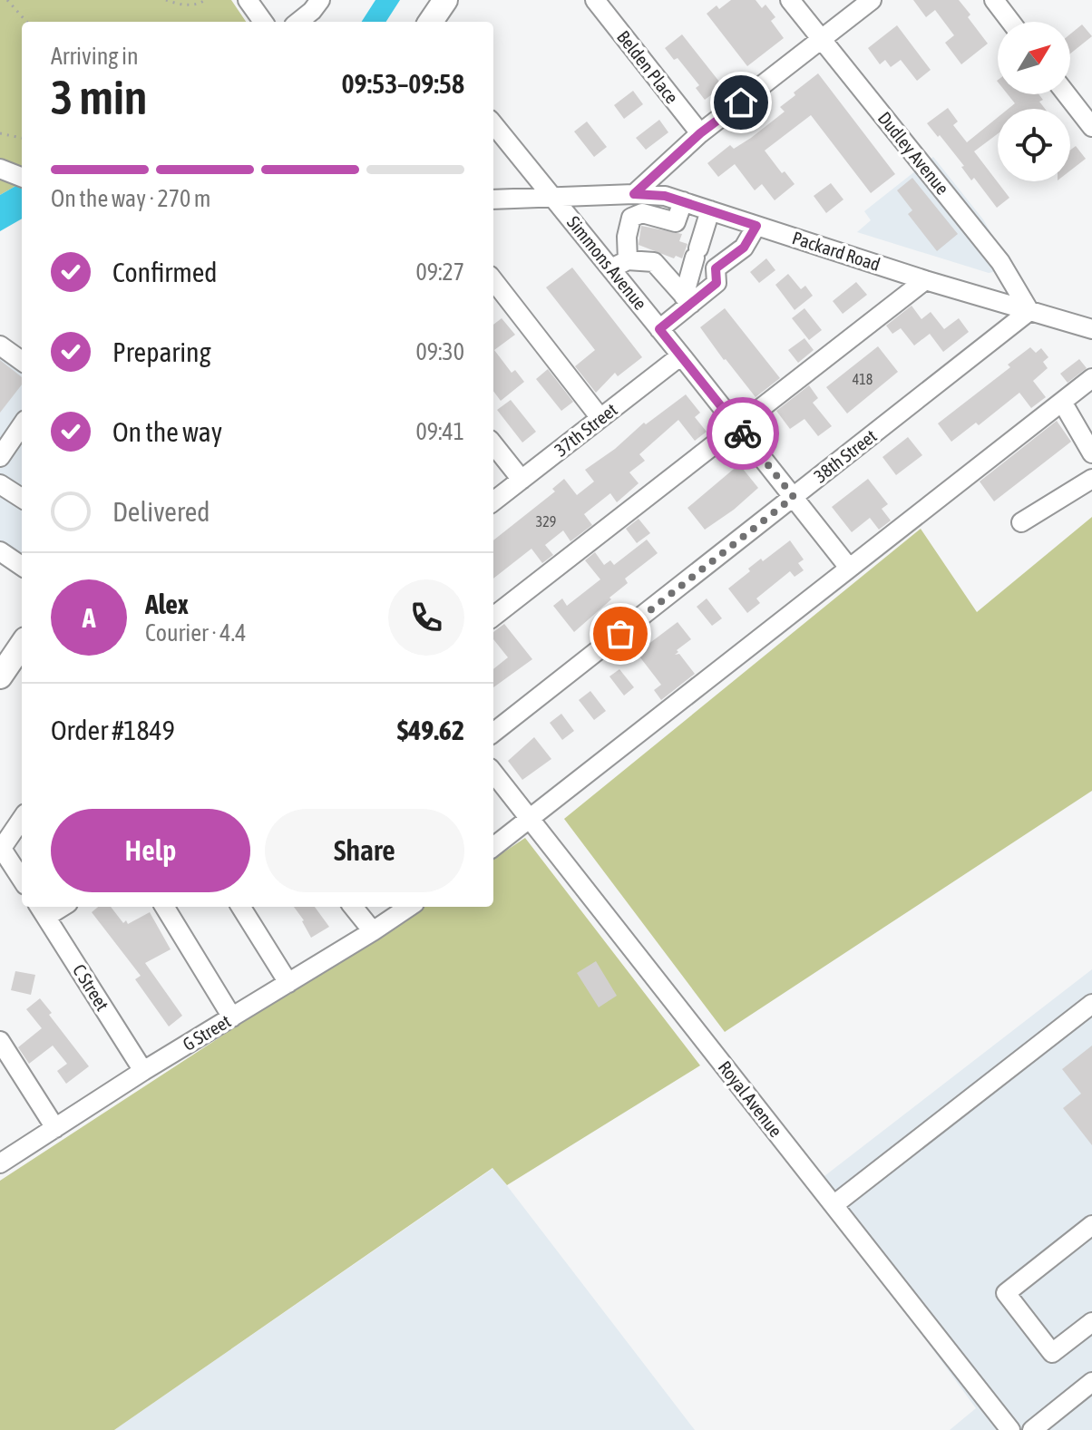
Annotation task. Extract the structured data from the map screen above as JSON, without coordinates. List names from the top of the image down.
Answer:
{
  "streets": {
    "street": [
      "Belden Place",
      "Dudley Avenue",
      "Packard Road",
      "Simmons Avenue",
      "37th Street",
      "38th Street",
      "C Street",
      "G Street",
      "Royal Avenue"
    ]
  },
  "crossings": [
    ["Dudley Avenue", "Packard Road"],
    ["Dudley Avenue", "38th Street"],
    ["Packard Road", "Simmons Avenue"],
    ["Packard Road", "38th Street"],
    ["Simmons Avenue", "37th Street"],
    ["Simmons Avenue", "38th Street"],
    ["C Street", "G Street"]
  ],
  "house_numbers": ["418", "329"],
  "north": "top right",
  "page": {
    "heading": ["3 min", "Arriving in", "09:53–09:58"],
    "panel": [
      "Alex",
      "Courier · 4.4",
      "Order #1849",
      "$49.62"
    ],
    "bar": "On the way · 270 m",
    "list": [
      ["Confirmed", "09:27"],
      ["Preparing", "09:30"],
      ["On the way", "09:41"],
      "Delivered"
    ],
    "round": "A",
    "buttons": ["Help", "Share"]
  }
}
